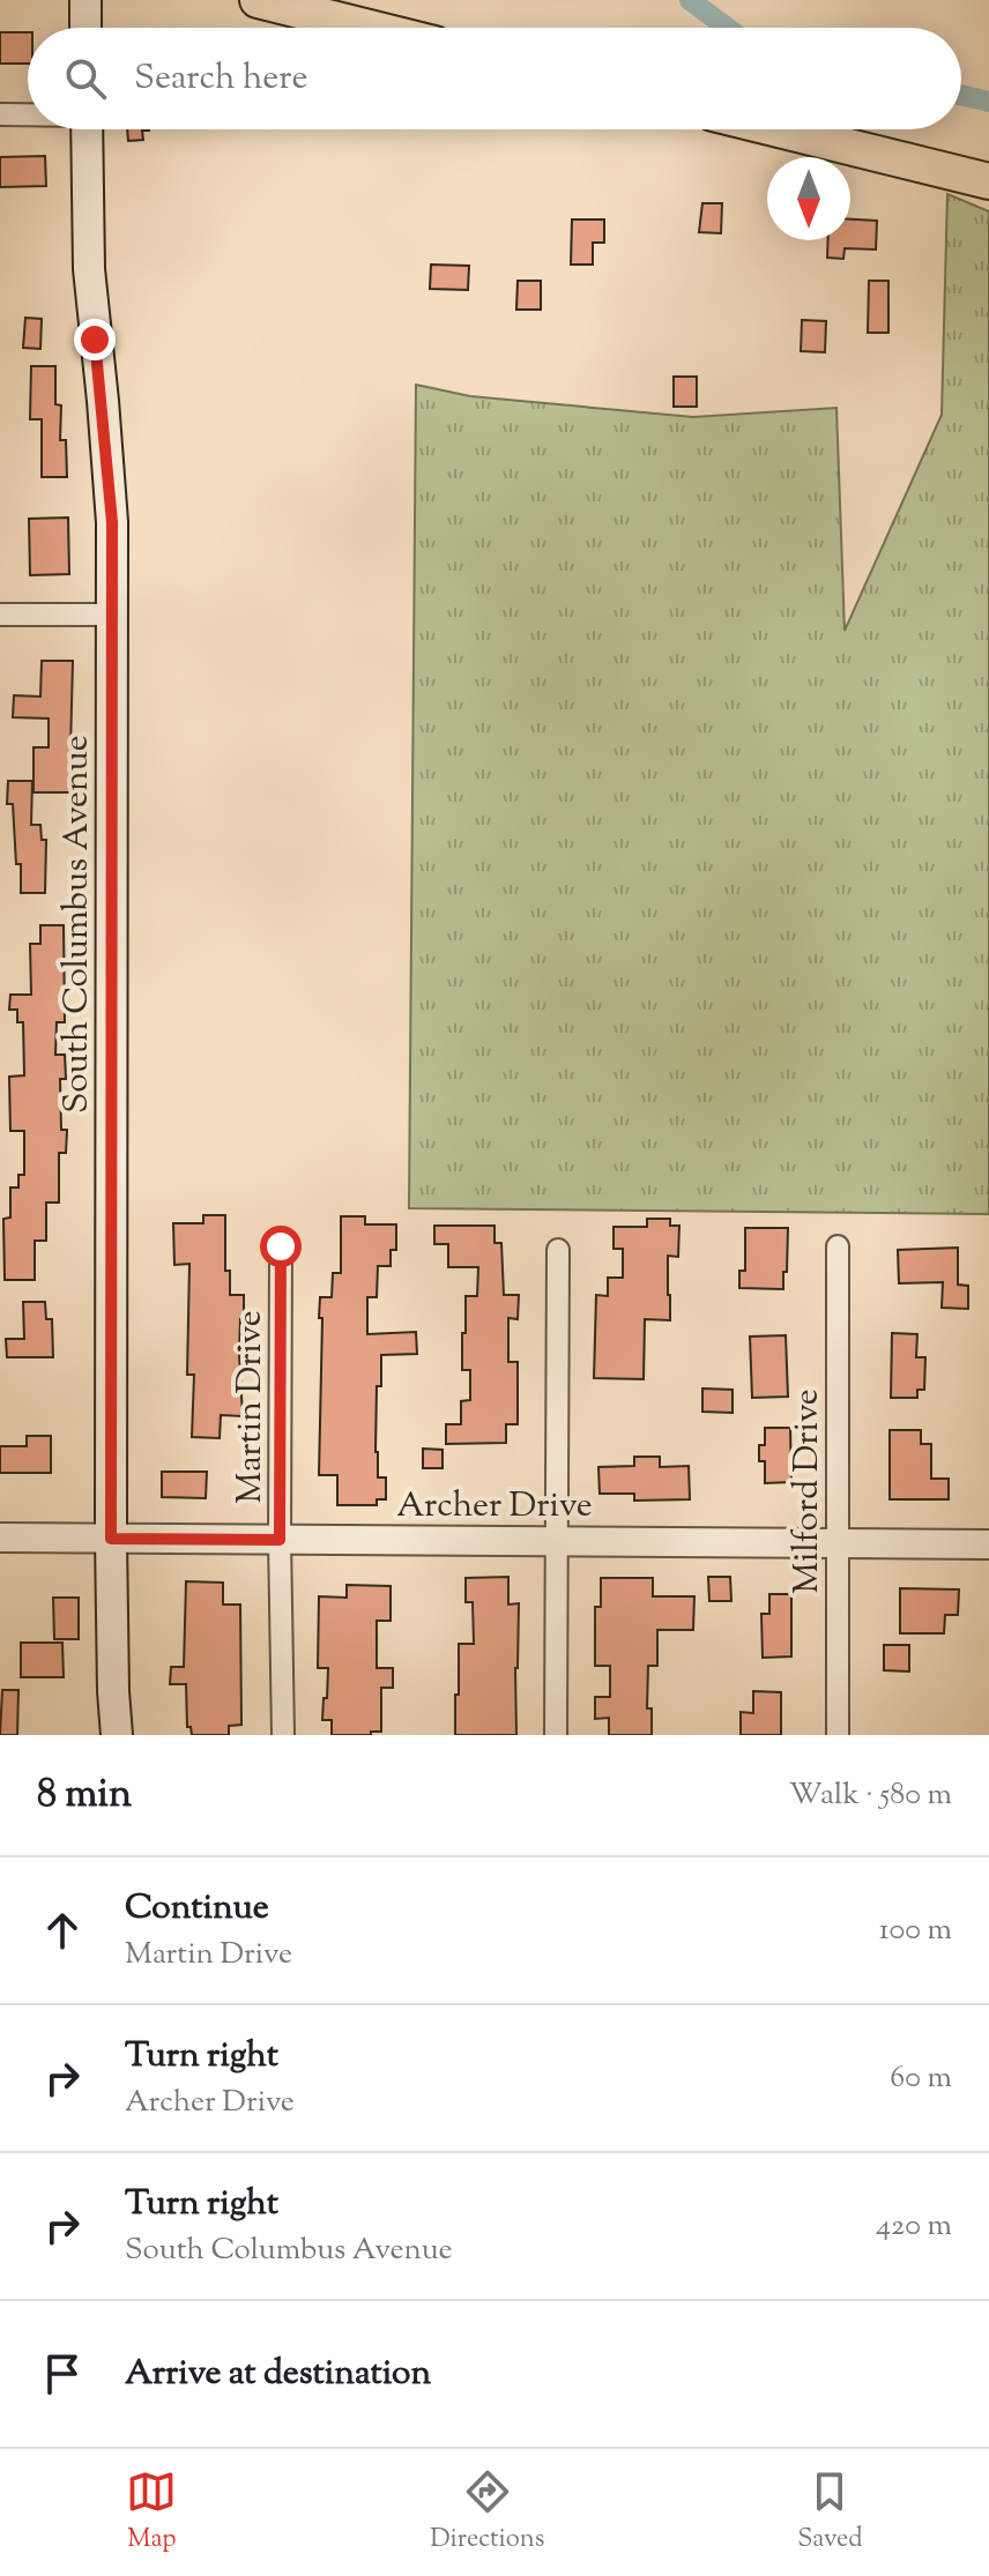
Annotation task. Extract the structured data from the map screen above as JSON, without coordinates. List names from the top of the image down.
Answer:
{
  "streets": {
    "main road": ["South Columbus Avenue"],
    "street": ["Martin Drive", "Milford Drive", "Archer Drive"]
  },
  "crossings": [
    ["South Columbus Avenue", "Archer Drive"],
    ["Martin Drive", "Archer Drive"],
    ["Milford Drive", "Archer Drive"]
  ],
  "north": "bottom",
  "page": {
    "search": "Search here",
    "heading": ["8 min", "Walk · 580 m"],
    "list": [
      ["Continue", "Martin Drive", "100 m"],
      ["Turn right", "Archer Drive", "60 m"],
      ["Turn right", "South Columbus Avenue", "420 m"],
      "Arrive at destination"
    ],
    "nav": ["Map", "Directions", "Saved"]
  }
}
